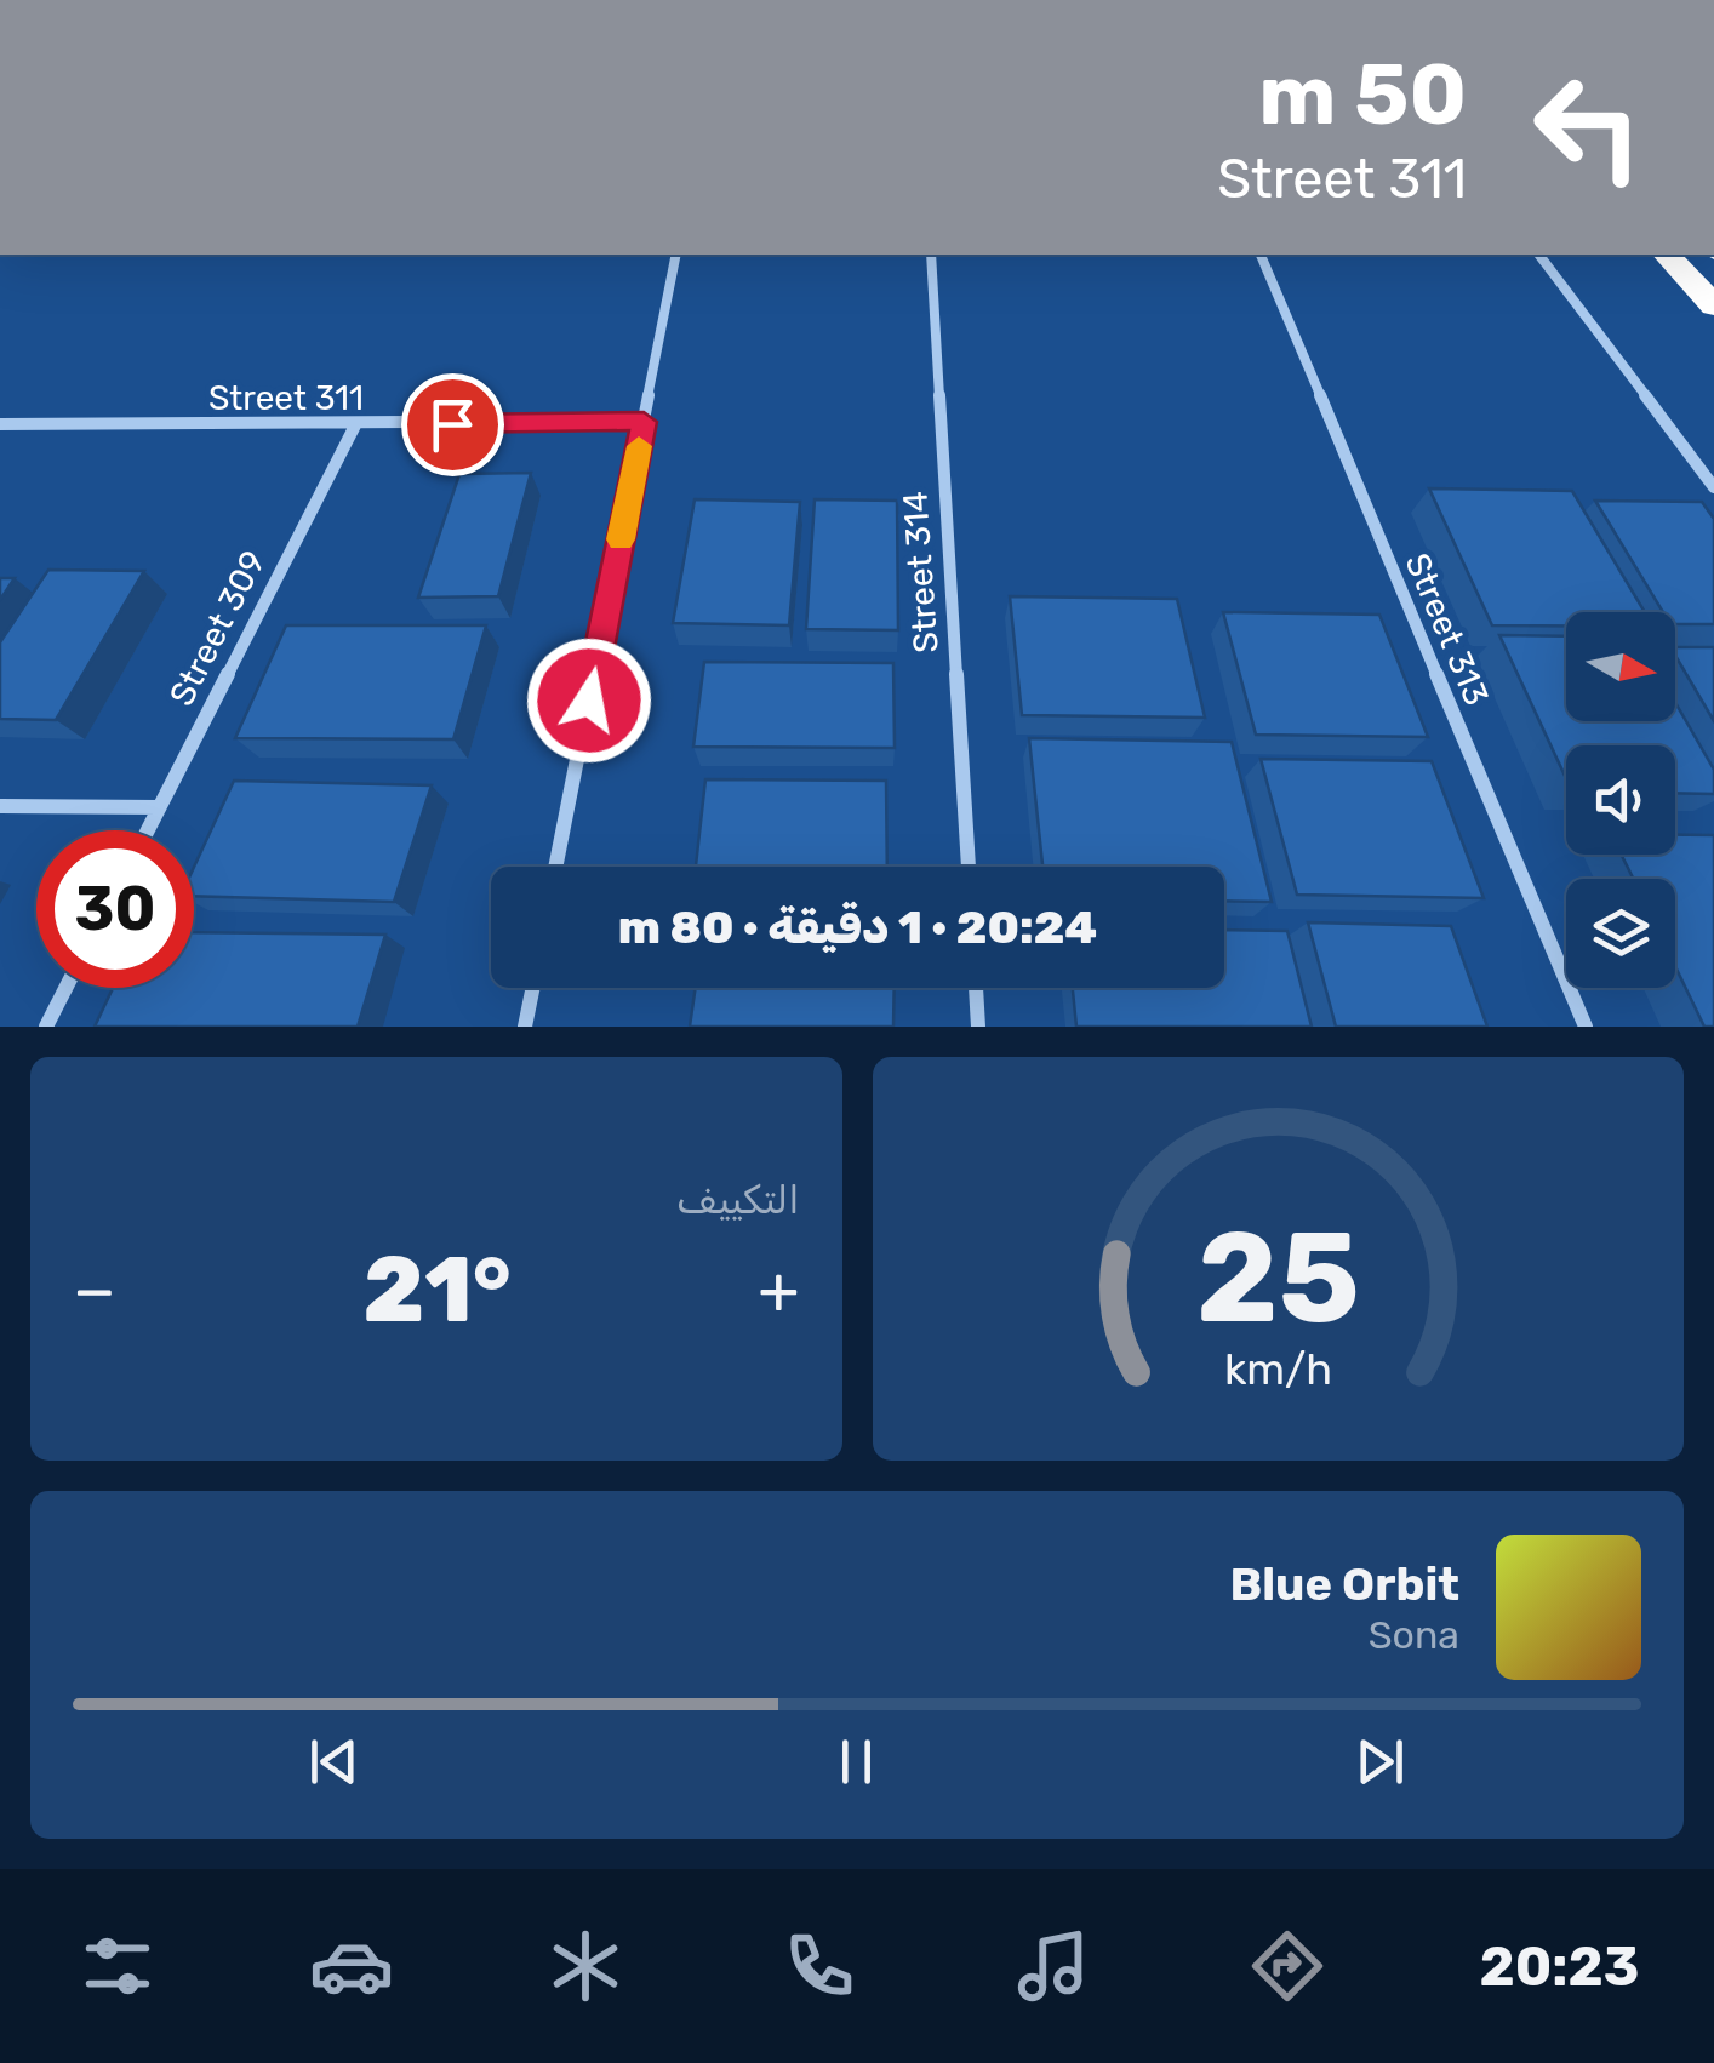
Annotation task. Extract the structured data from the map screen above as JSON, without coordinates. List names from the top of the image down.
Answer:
{
  "streets": {
    "street": [
      "Street 311",
      "Street 314",
      "Street 309",
      "Street 313"
    ]
  },
  "crossings": [
    ["Street 311", "Street 309"]
  ],
  "north": "right",
  "page": {
    "turn": ["50 m", "Street 311"],
    "limit": "30",
    "trip": "20:24 · 1 دقيقة · 80 m",
    "tile": "التكييف",
    "heat": ["−", "21°", "+"],
    "song": ["Blue Orbit", "Sona"],
    "tabs": "20:23",
    "gauge": ["25", "km/h"]
  }
}
